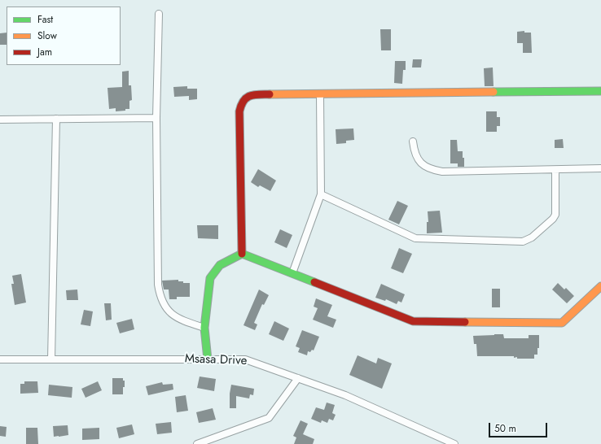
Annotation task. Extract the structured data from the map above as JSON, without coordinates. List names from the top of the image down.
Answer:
{
  "streets": {
    "street": ["Msasa Drive"]
  },
  "legend": ["Fast", "Slow", "Jam"],
  "scale_bar": "50 m"
}
